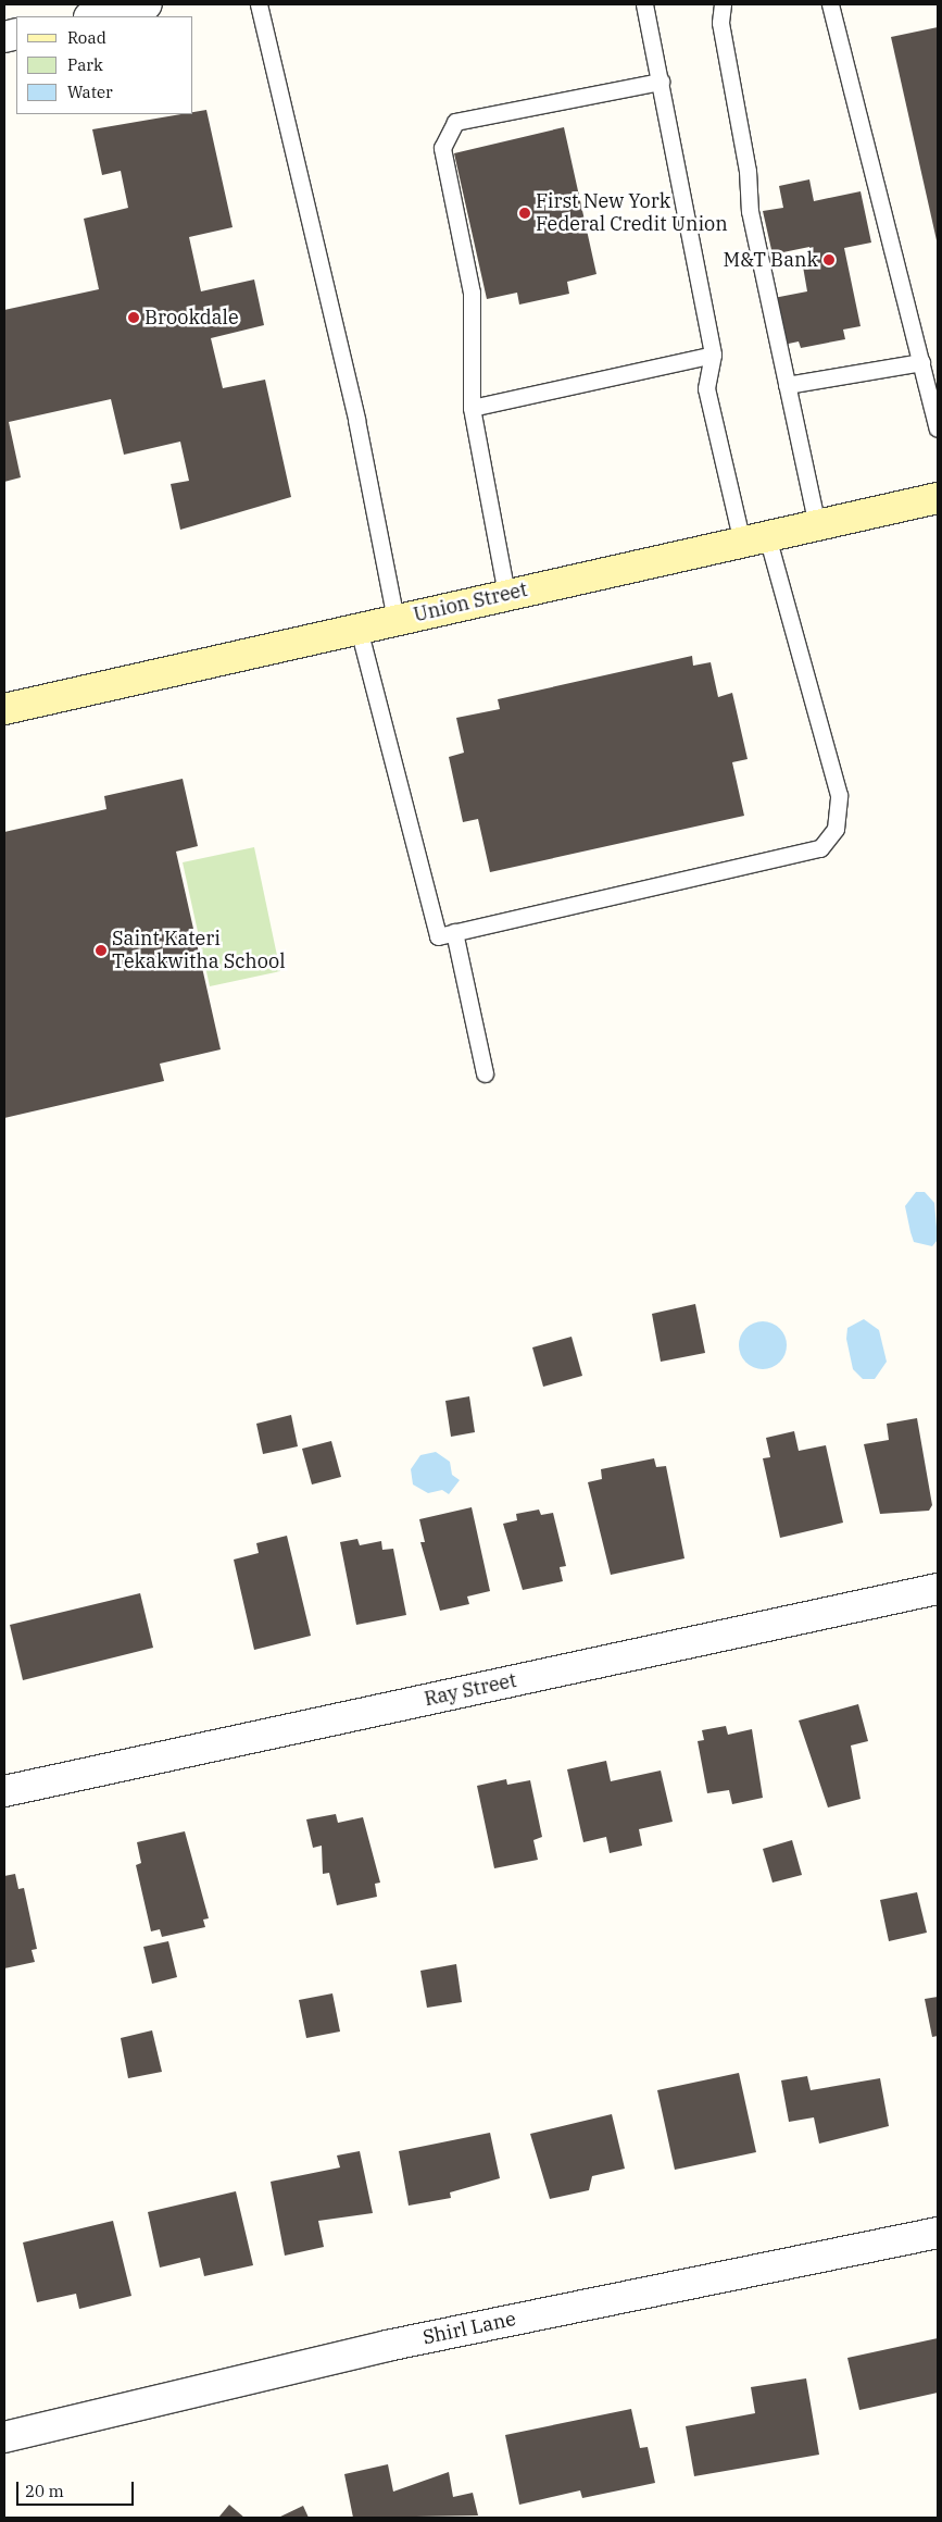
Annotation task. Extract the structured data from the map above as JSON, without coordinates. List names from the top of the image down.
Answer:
{
  "streets": {
    "main road": ["Union Street"],
    "street": ["Ray Street", "Shirl Lane"]
  },
  "places": [
    "First New York Federal Credit Union",
    "M&T Bank",
    "Brookdale",
    "Saint Kateri Tekakwitha School"
  ],
  "legend": ["Road", "Park", "Water"],
  "scale_bar": "20 m"
}
